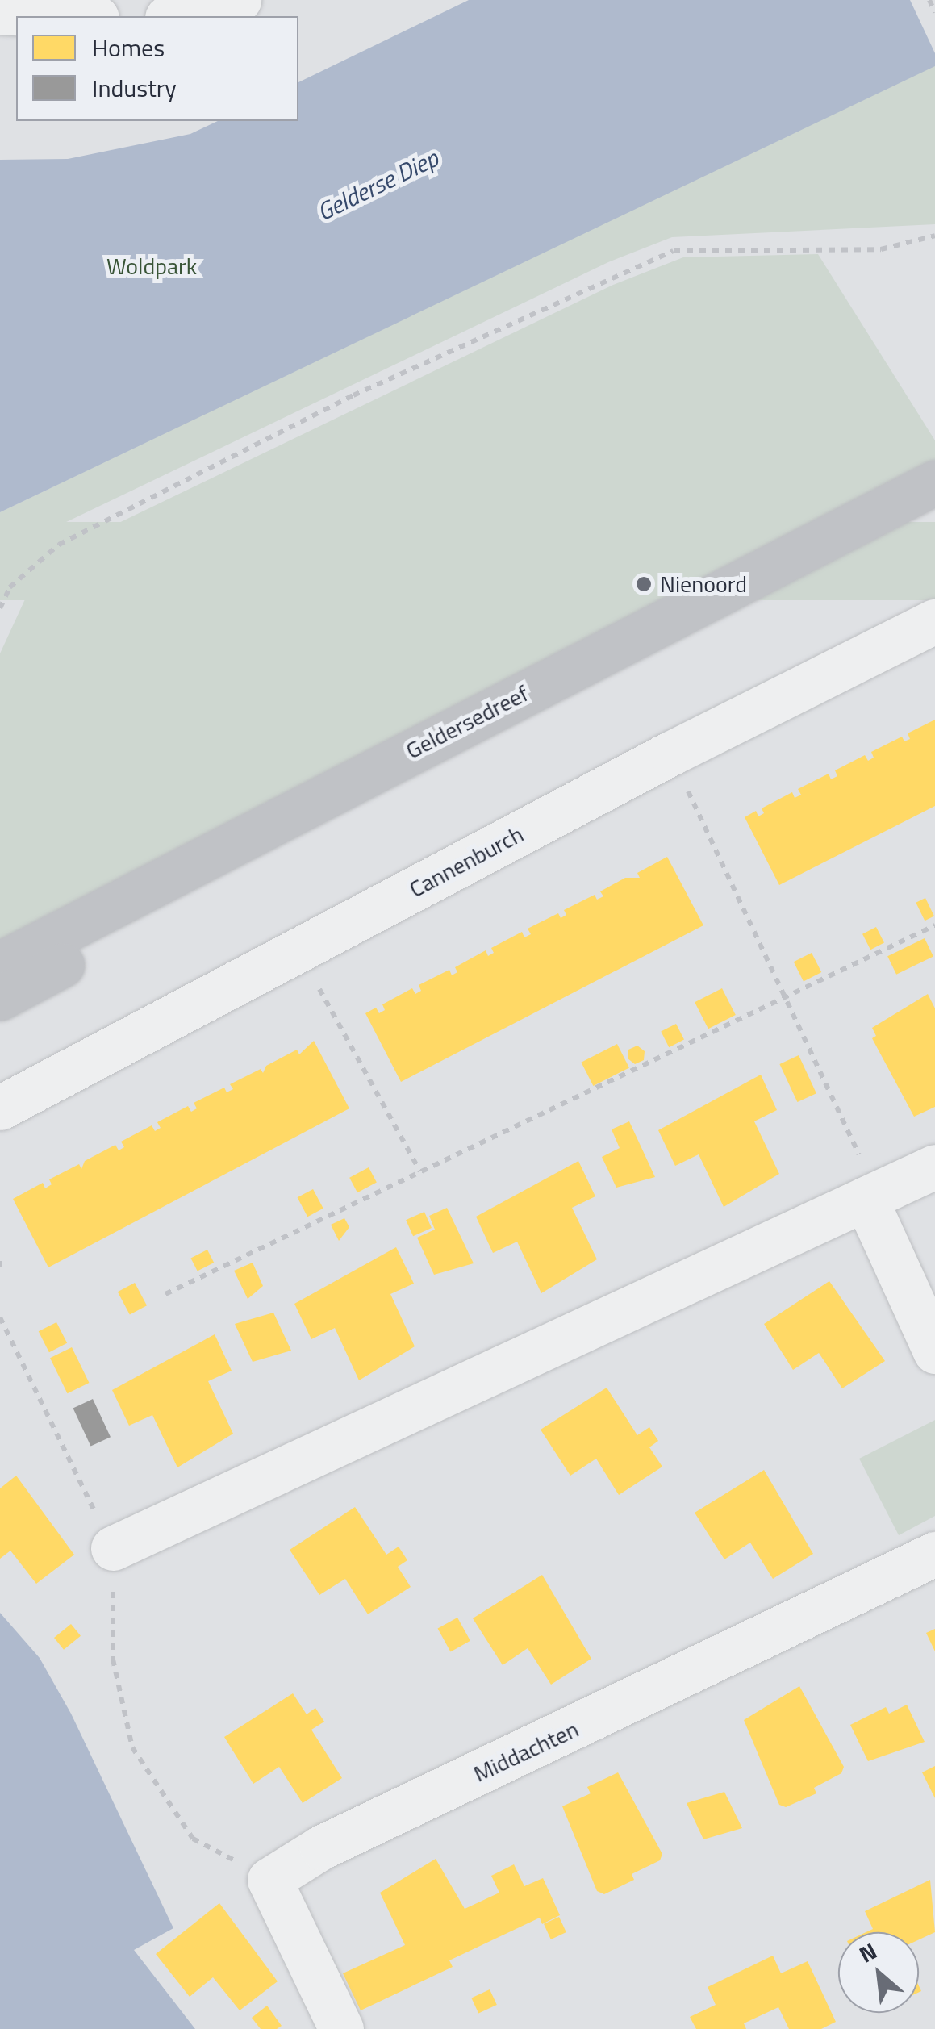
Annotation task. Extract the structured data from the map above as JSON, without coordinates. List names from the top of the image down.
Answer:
{
  "streets": {
    "main road": ["Geldersedreef"],
    "street": ["Cannenburch", "Middachten"]
  },
  "water": ["Gelderse Diep"],
  "parks": ["Woldpark"],
  "places": ["Nienoord"],
  "legend": ["Homes", "Industry"],
  "north": "top left"
}
